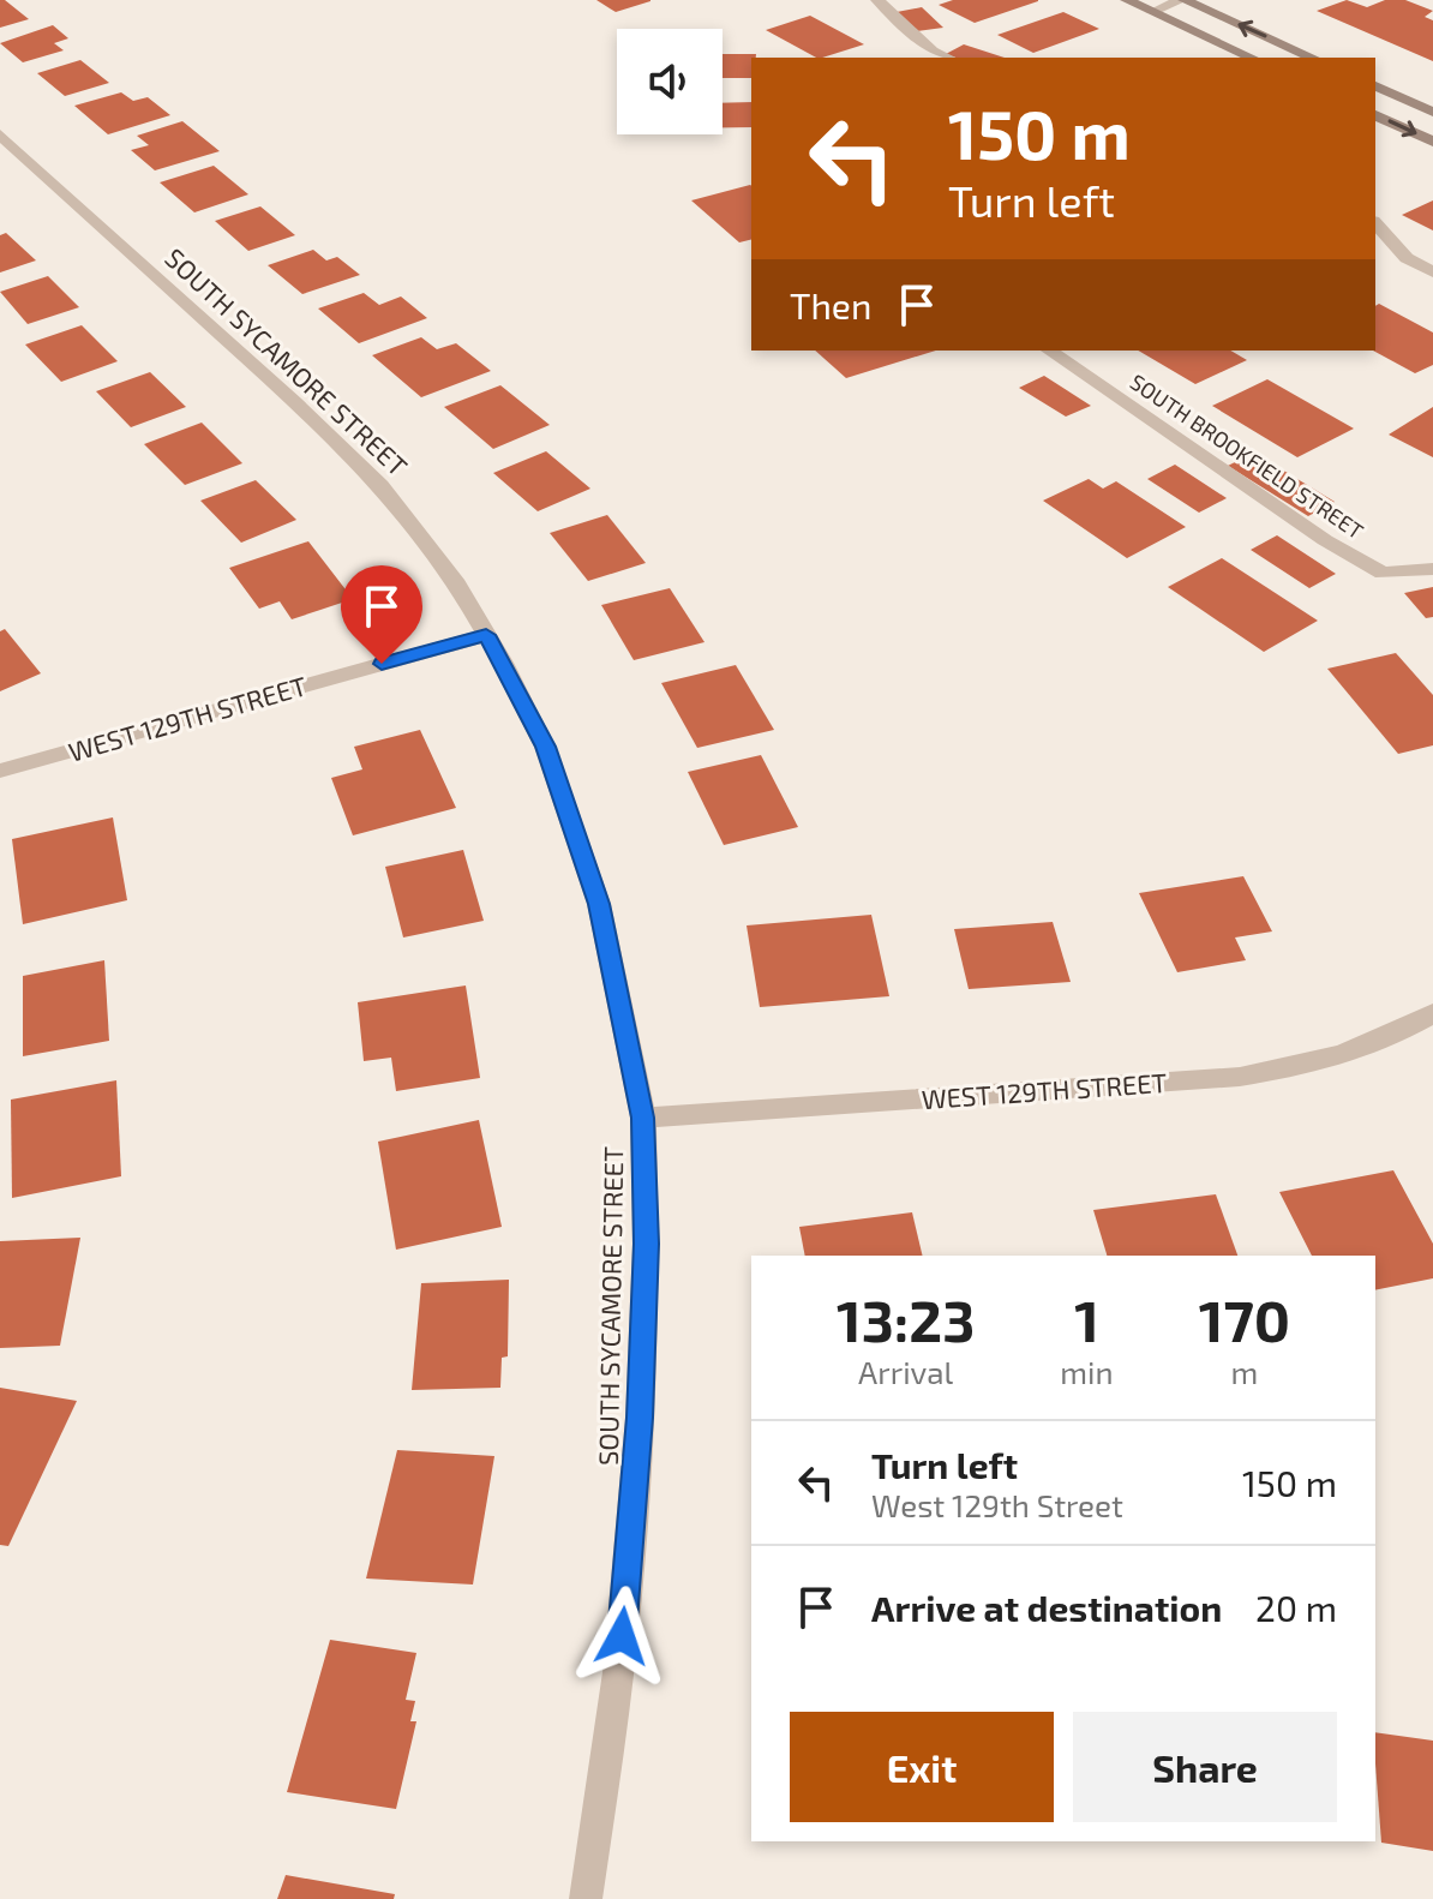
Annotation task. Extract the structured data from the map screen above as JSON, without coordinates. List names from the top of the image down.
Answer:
{
  "streets": {
    "street": ["SOUTH SYCAMORE STREET", "SOUTH BROOKFIELD STREET", "WEST 129TH STREET"]
  },
  "crossings": [
    ["SOUTH SYCAMORE STREET", "WEST 129TH STREET"]
  ],
  "page": {
    "turn": ["150 m", "Turn left"],
    "then": "Then",
    "eta": [
      "13:23",
      "Arrival",
      "1",
      "min",
      "170",
      "m"
    ],
    "list": [
      {
        "name": "Turn left",
        "note": "West 129th Street",
        "value": "150 m"
      },
      {
        "name": "Arrive at destination",
        "value": "20 m"
      }
    ],
    "buttons": ["Exit", "Share"]
  }
}
